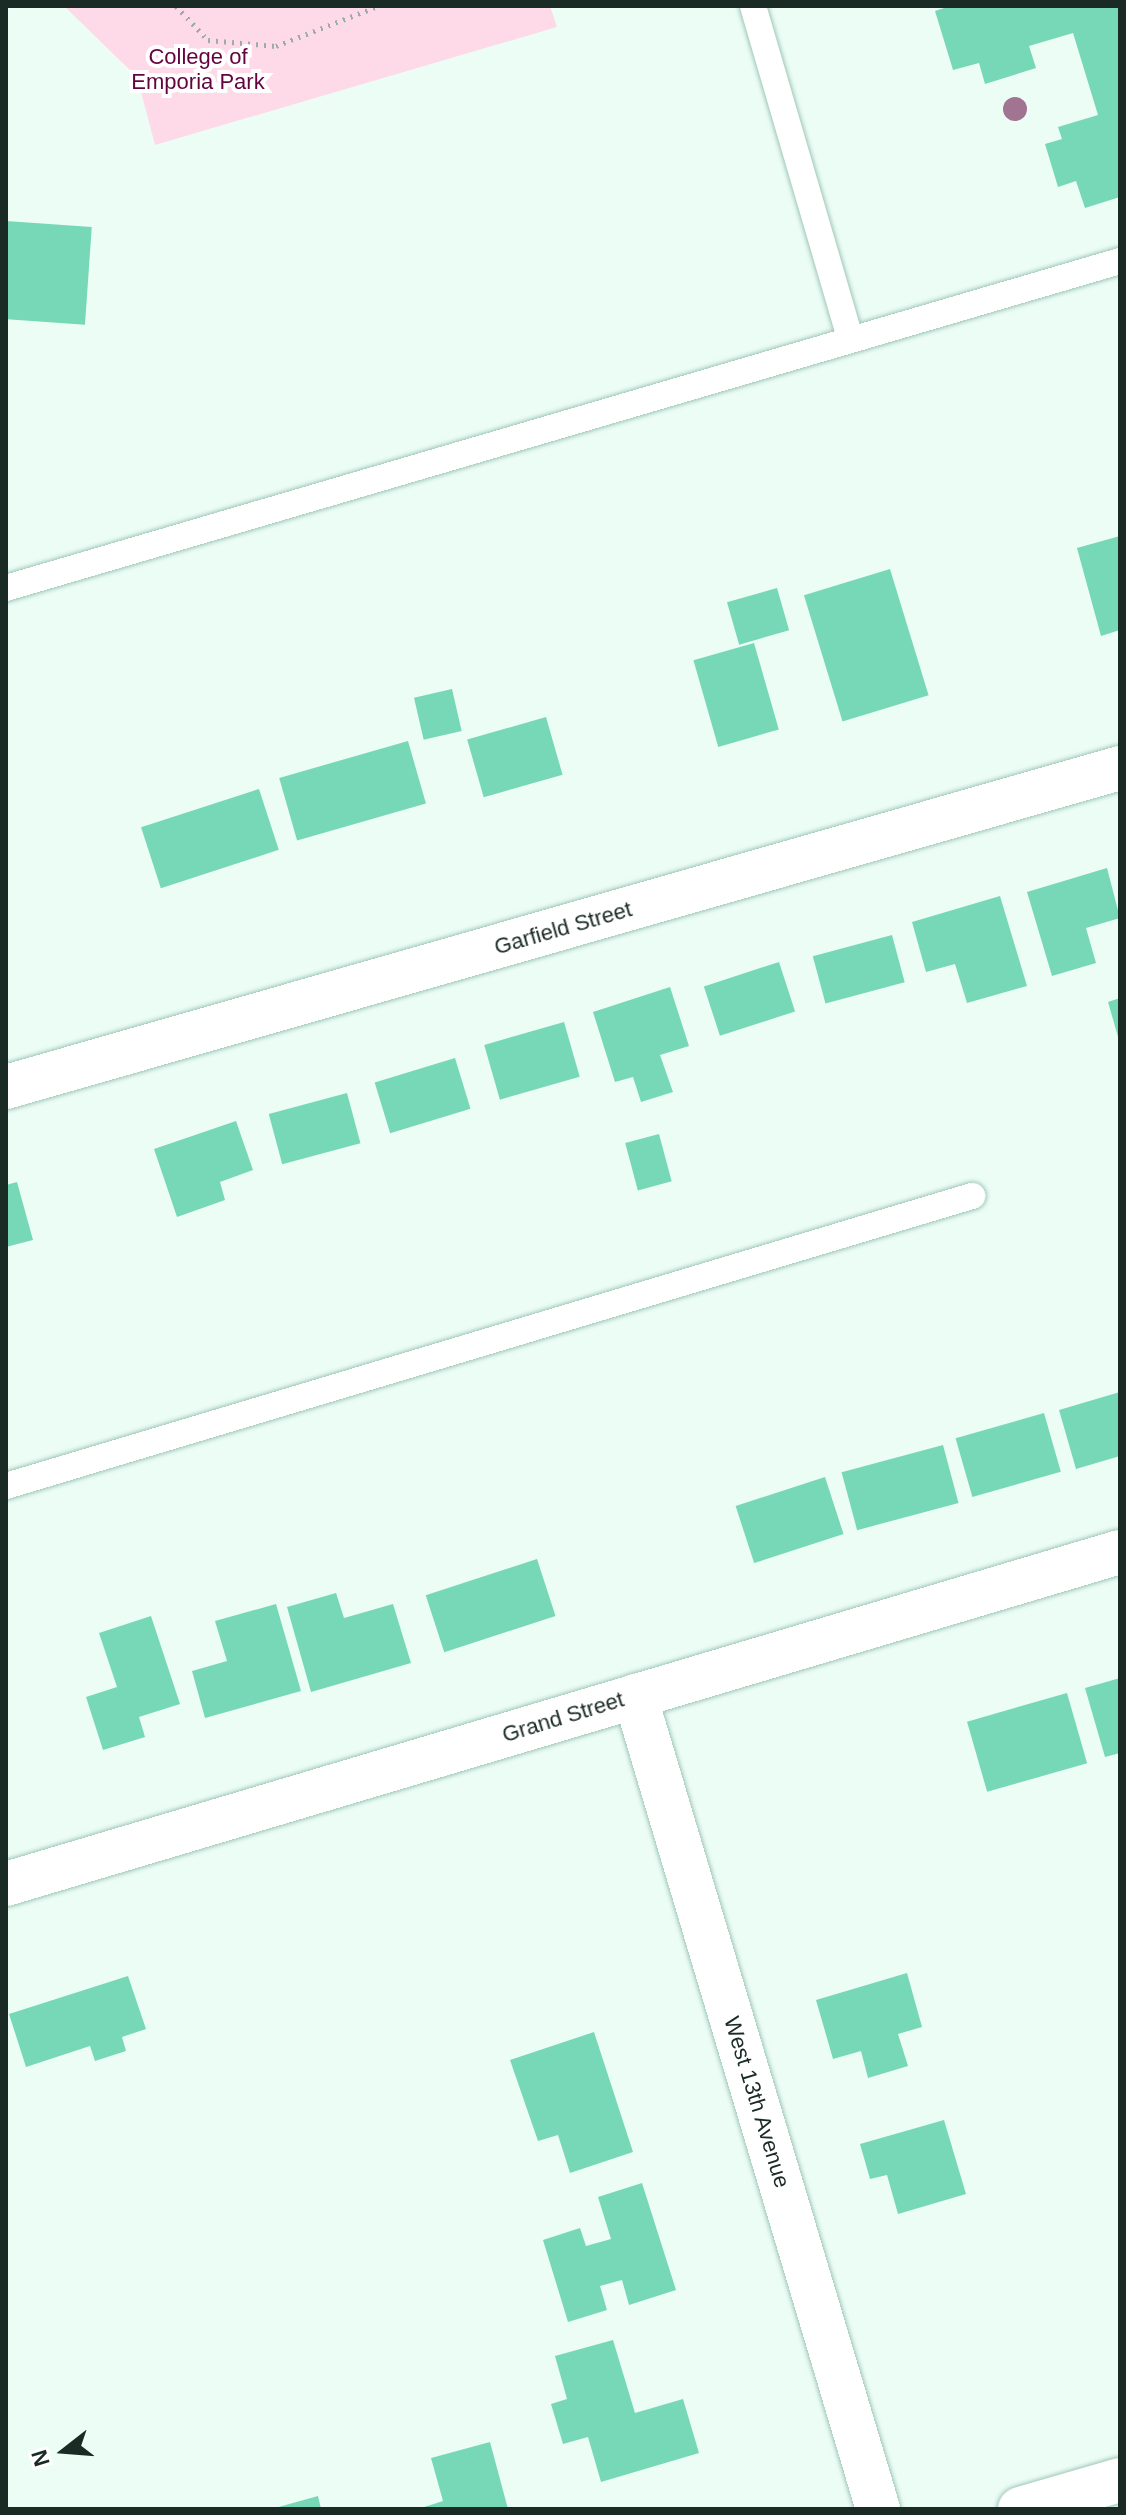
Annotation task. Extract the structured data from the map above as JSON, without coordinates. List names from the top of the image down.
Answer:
{
  "streets": {
    "street": ["Garfield Street", "Grand Street", "West 13th Avenue"]
  },
  "crossings": [
    ["Grand Street", "West 13th Avenue"]
  ],
  "parks": ["College of Emporia Park"],
  "north": "left"
}
